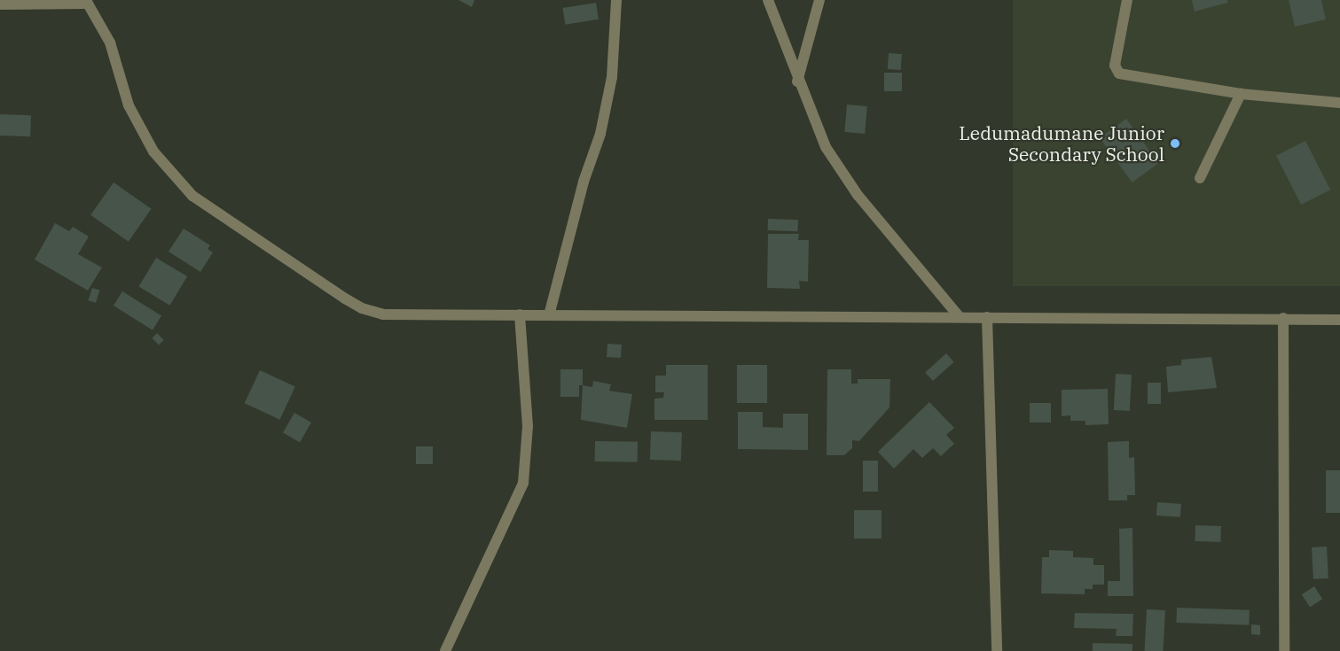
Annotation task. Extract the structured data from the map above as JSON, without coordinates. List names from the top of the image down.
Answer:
{
  "places": ["Ledumadumane Junior Secondary School"]
}
